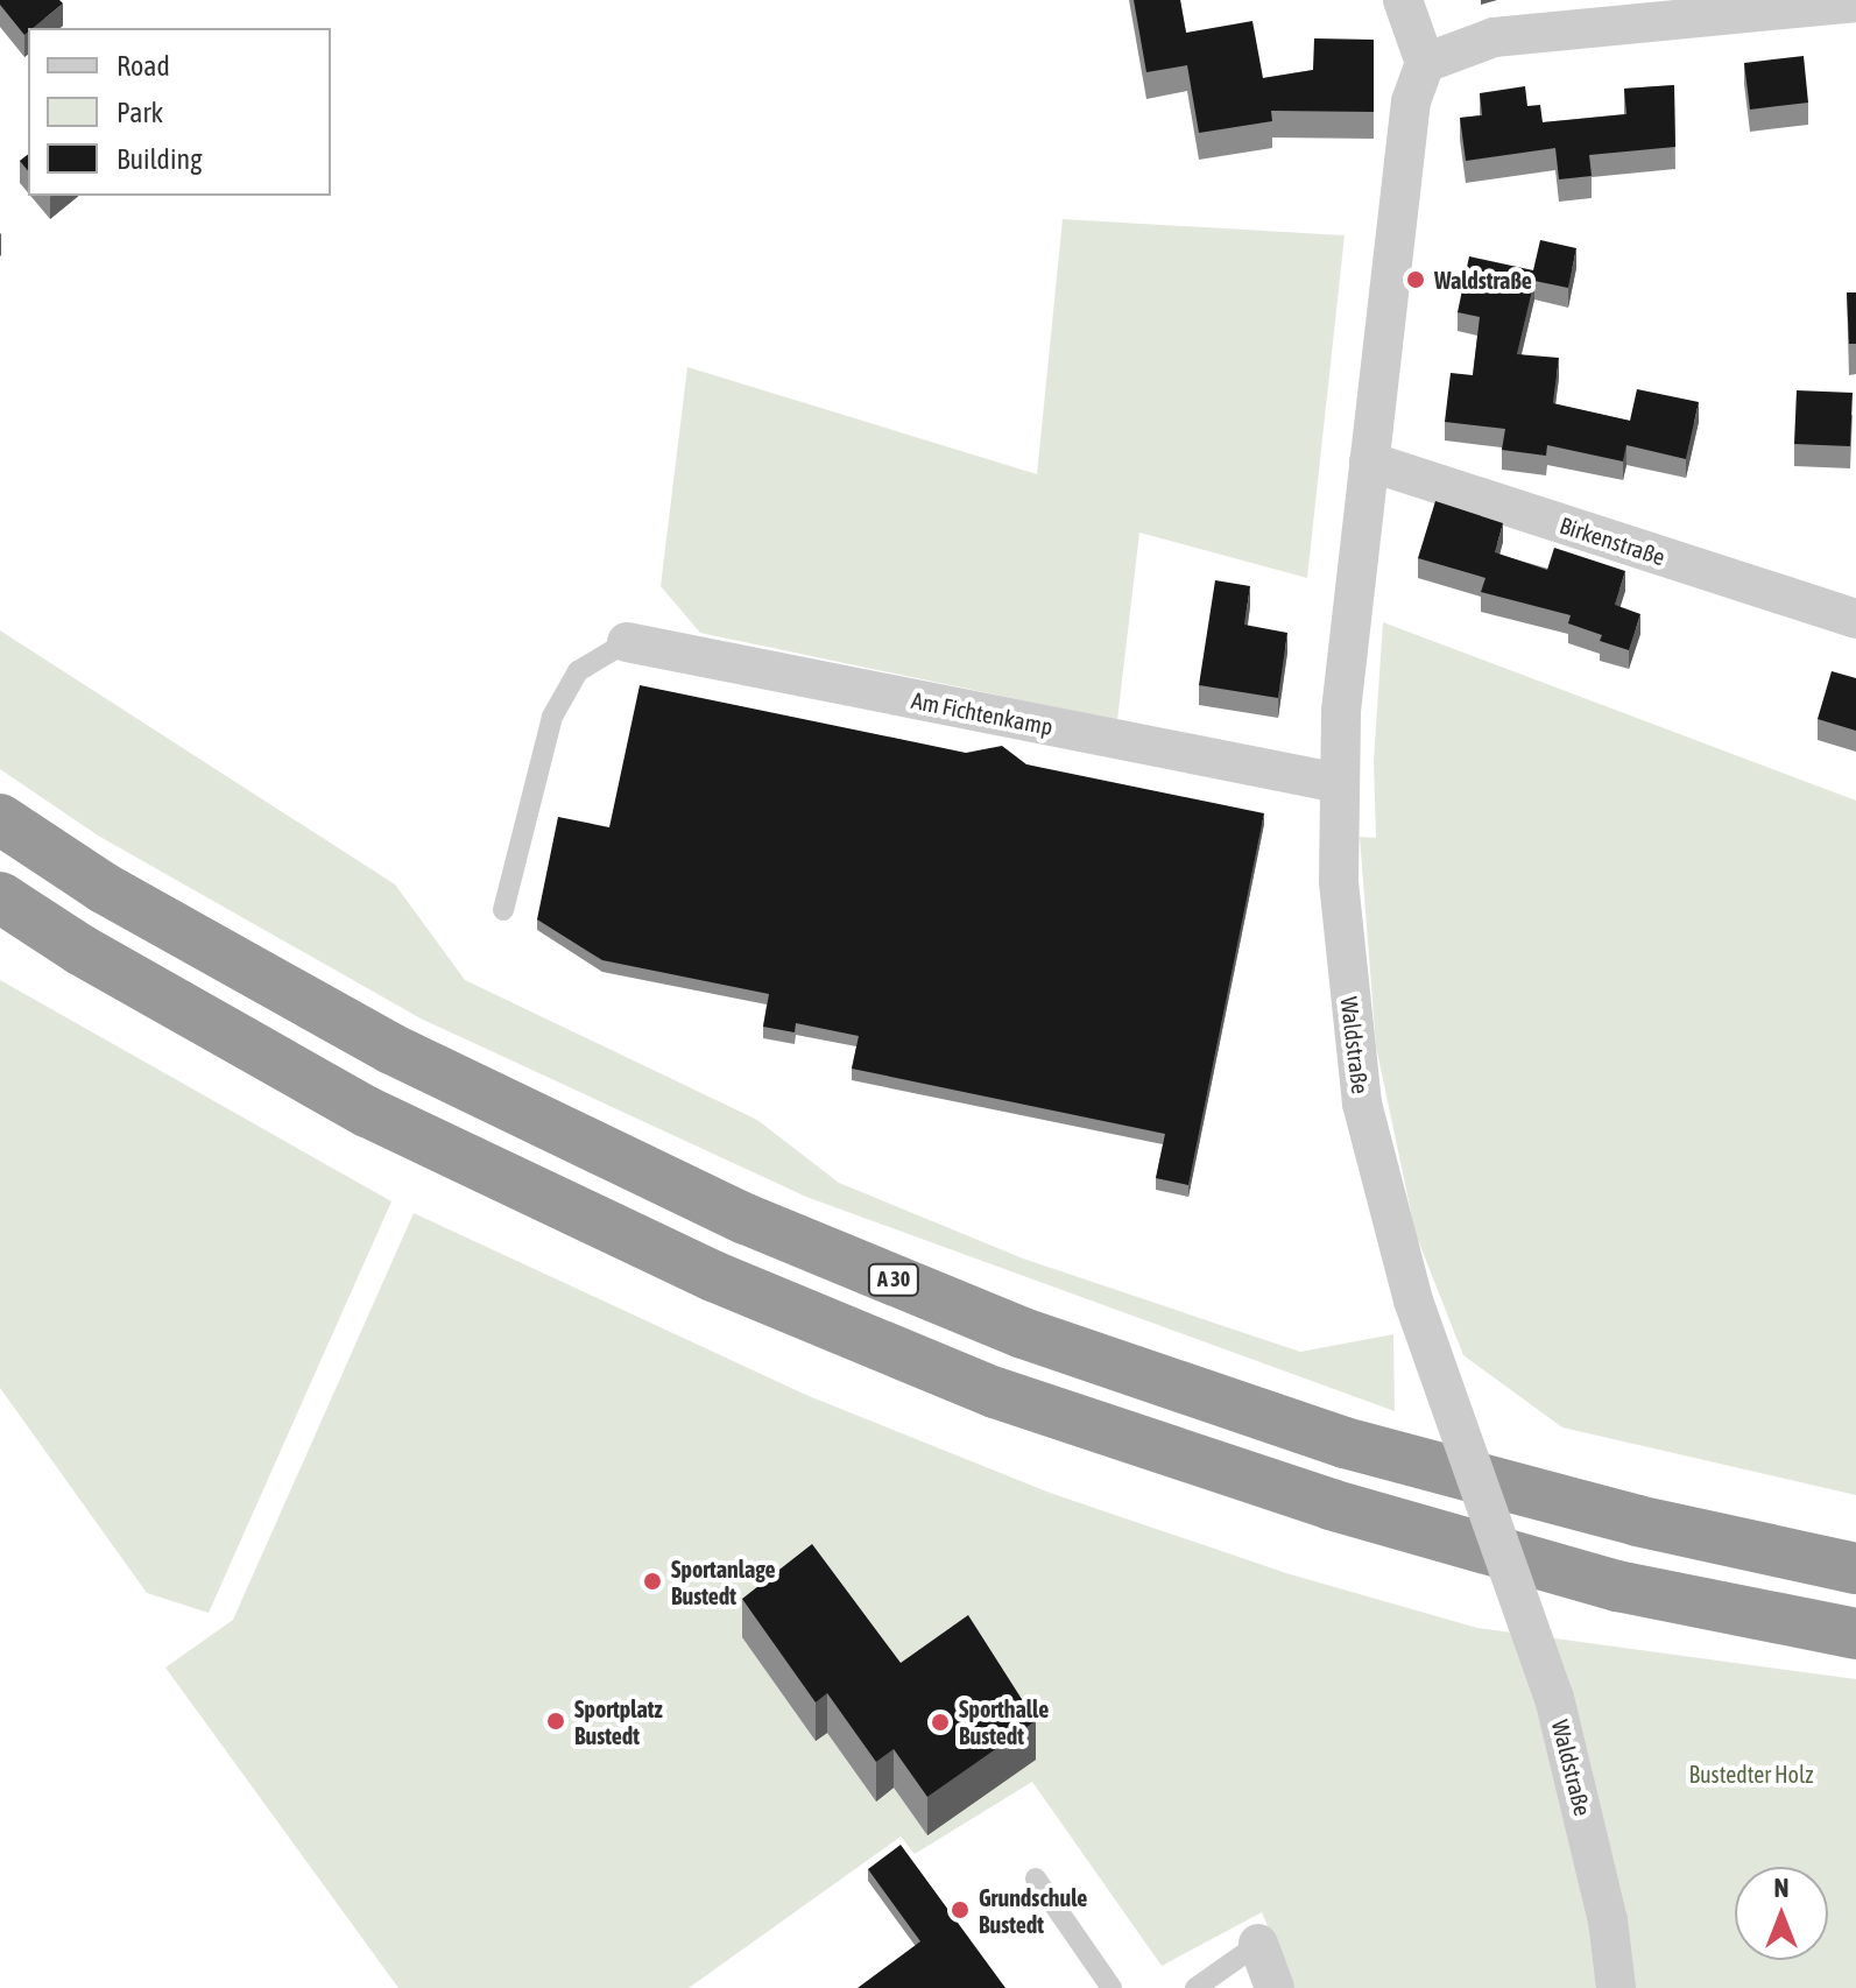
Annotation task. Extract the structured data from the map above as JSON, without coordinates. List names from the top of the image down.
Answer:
{
  "streets": {
    "highway": ["A 30"],
    "street": ["Birkenstraße", "Am Fichtenkamp", "Waldstraße"]
  },
  "crossings": [
    ["Birkenstraße", "Waldstraße"],
    ["Am Fichtenkamp", "Waldstraße"]
  ],
  "parks": ["Bustedter Holz"],
  "places": [
    "Waldstraße",
    "Sportanlage Bustedt",
    "Sportplatz Bustedt",
    "Sporthalle Bustedt",
    "Grundschule Bustedt"
  ],
  "legend": ["Road", "Park", "Building"],
  "north": "top"
}
